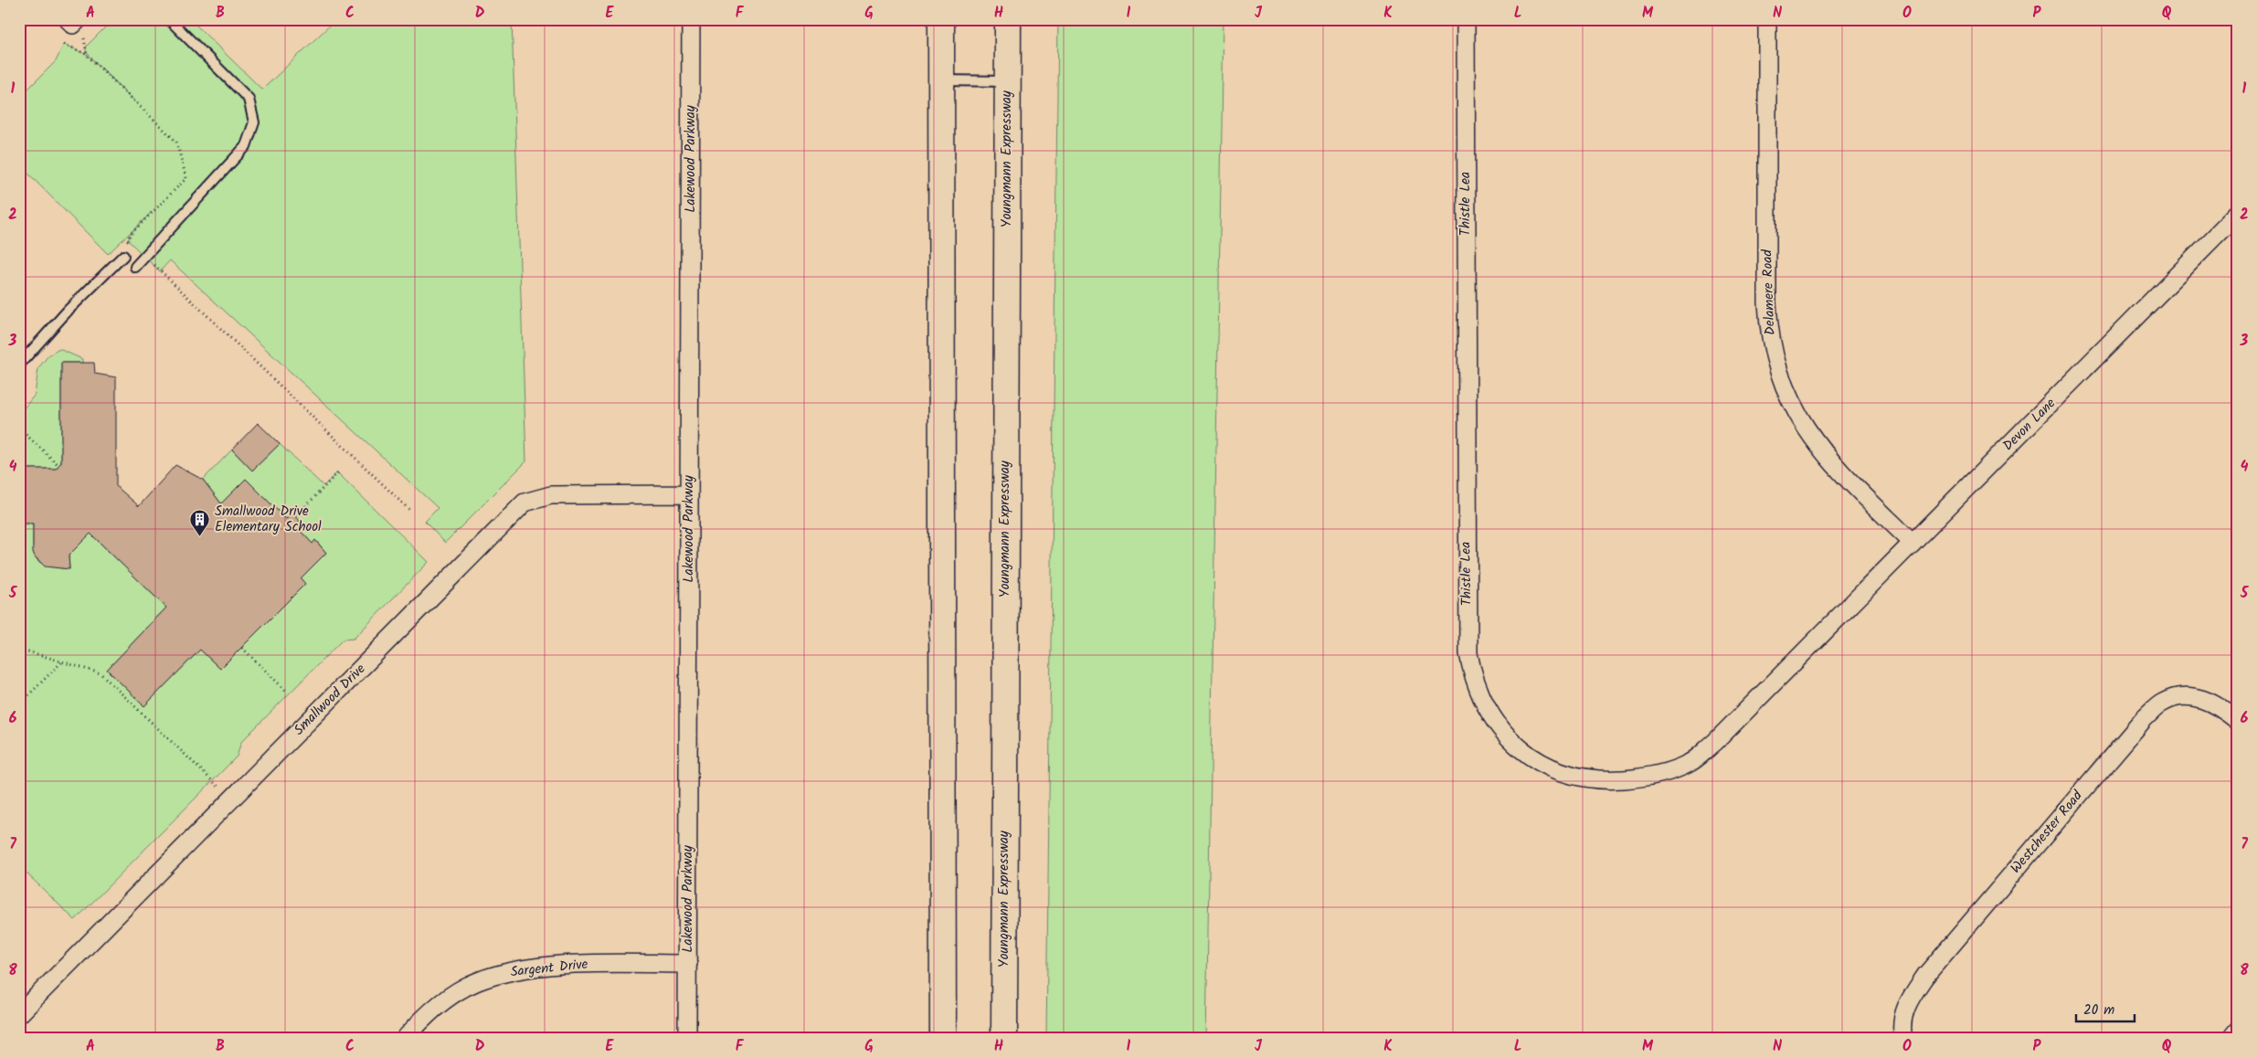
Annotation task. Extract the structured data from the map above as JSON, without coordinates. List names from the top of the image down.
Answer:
{
  "streets": {
    "highway": ["Youngmann Expressway"],
    "street": [
      "Lakewood Parkway",
      "Thistle Lea",
      "Delamere Road",
      "Devon Lane",
      "Smallwood Drive",
      "Westchester Road",
      "Sargent Drive"
    ]
  },
  "crossings": [
    ["Lakewood Parkway", "Smallwood Drive"],
    ["Lakewood Parkway", "Sargent Drive"],
    ["Thistle Lea", "Devon Lane"],
    ["Delamere Road", "Devon Lane"]
  ],
  "places": {
    "building": ["Smallwood Drive Elementary School"]
  },
  "scale_bar": "20 m",
  "grid": {
    "columns": [
      "A",
      "B",
      "C",
      "D",
      "E",
      "F",
      "G",
      "H",
      "I",
      "J",
      "K",
      "L",
      "M",
      "N",
      "O",
      "P",
      "Q"
    ],
    "rows": [
      "1",
      "2",
      "3",
      "4",
      "5",
      "6",
      "7",
      "8"
    ]
  }
}
